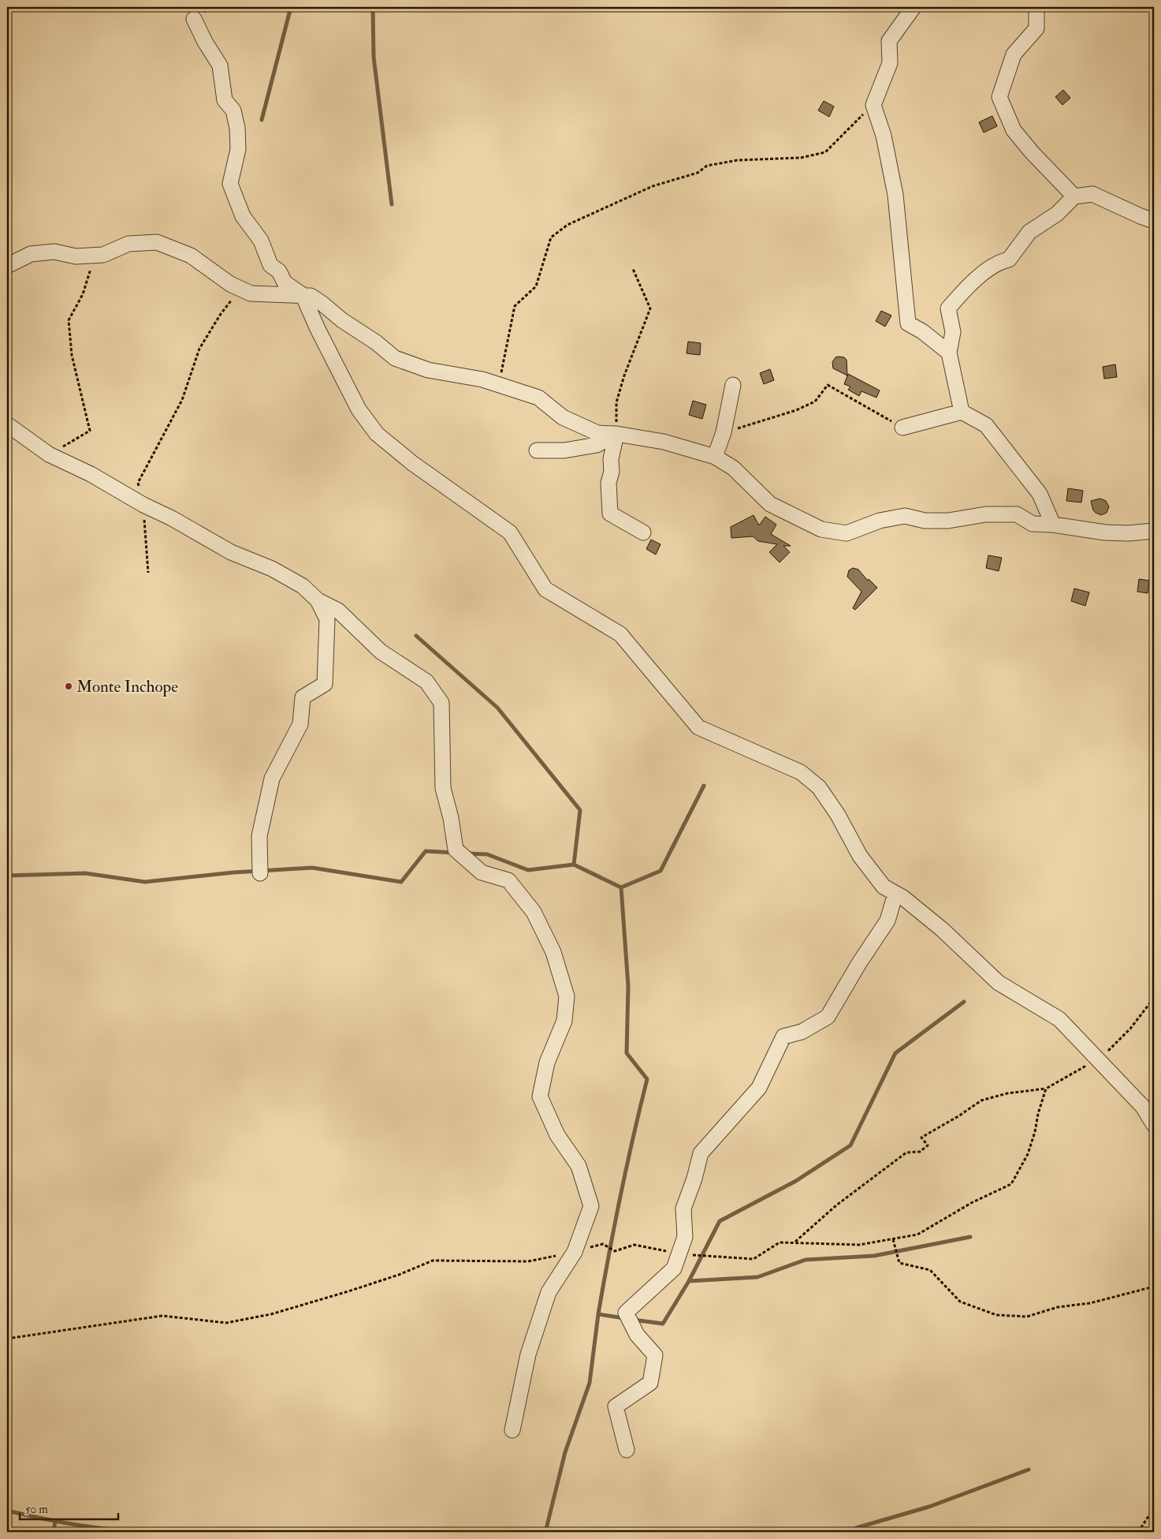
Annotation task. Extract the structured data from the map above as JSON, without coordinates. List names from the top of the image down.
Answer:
{
  "places": ["Monte Inchope"],
  "scale_bar": "50 m"
}
